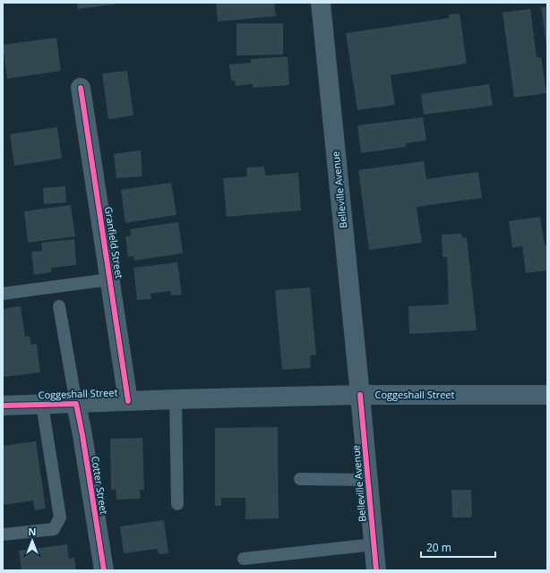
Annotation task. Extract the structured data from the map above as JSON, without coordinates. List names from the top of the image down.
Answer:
{
  "streets": {
    "main road": [
      "Belleville Avenue",
      "Granfield Street",
      "Coggeshall Street",
      "Cotter Street"
    ]
  },
  "crossings": [
    ["Belleville Avenue", "Coggeshall Street"],
    ["Granfield Street", "Coggeshall Street"],
    ["Coggeshall Street", "Cotter Street"]
  ],
  "scale_bar": "20 m",
  "north": "top"
}
